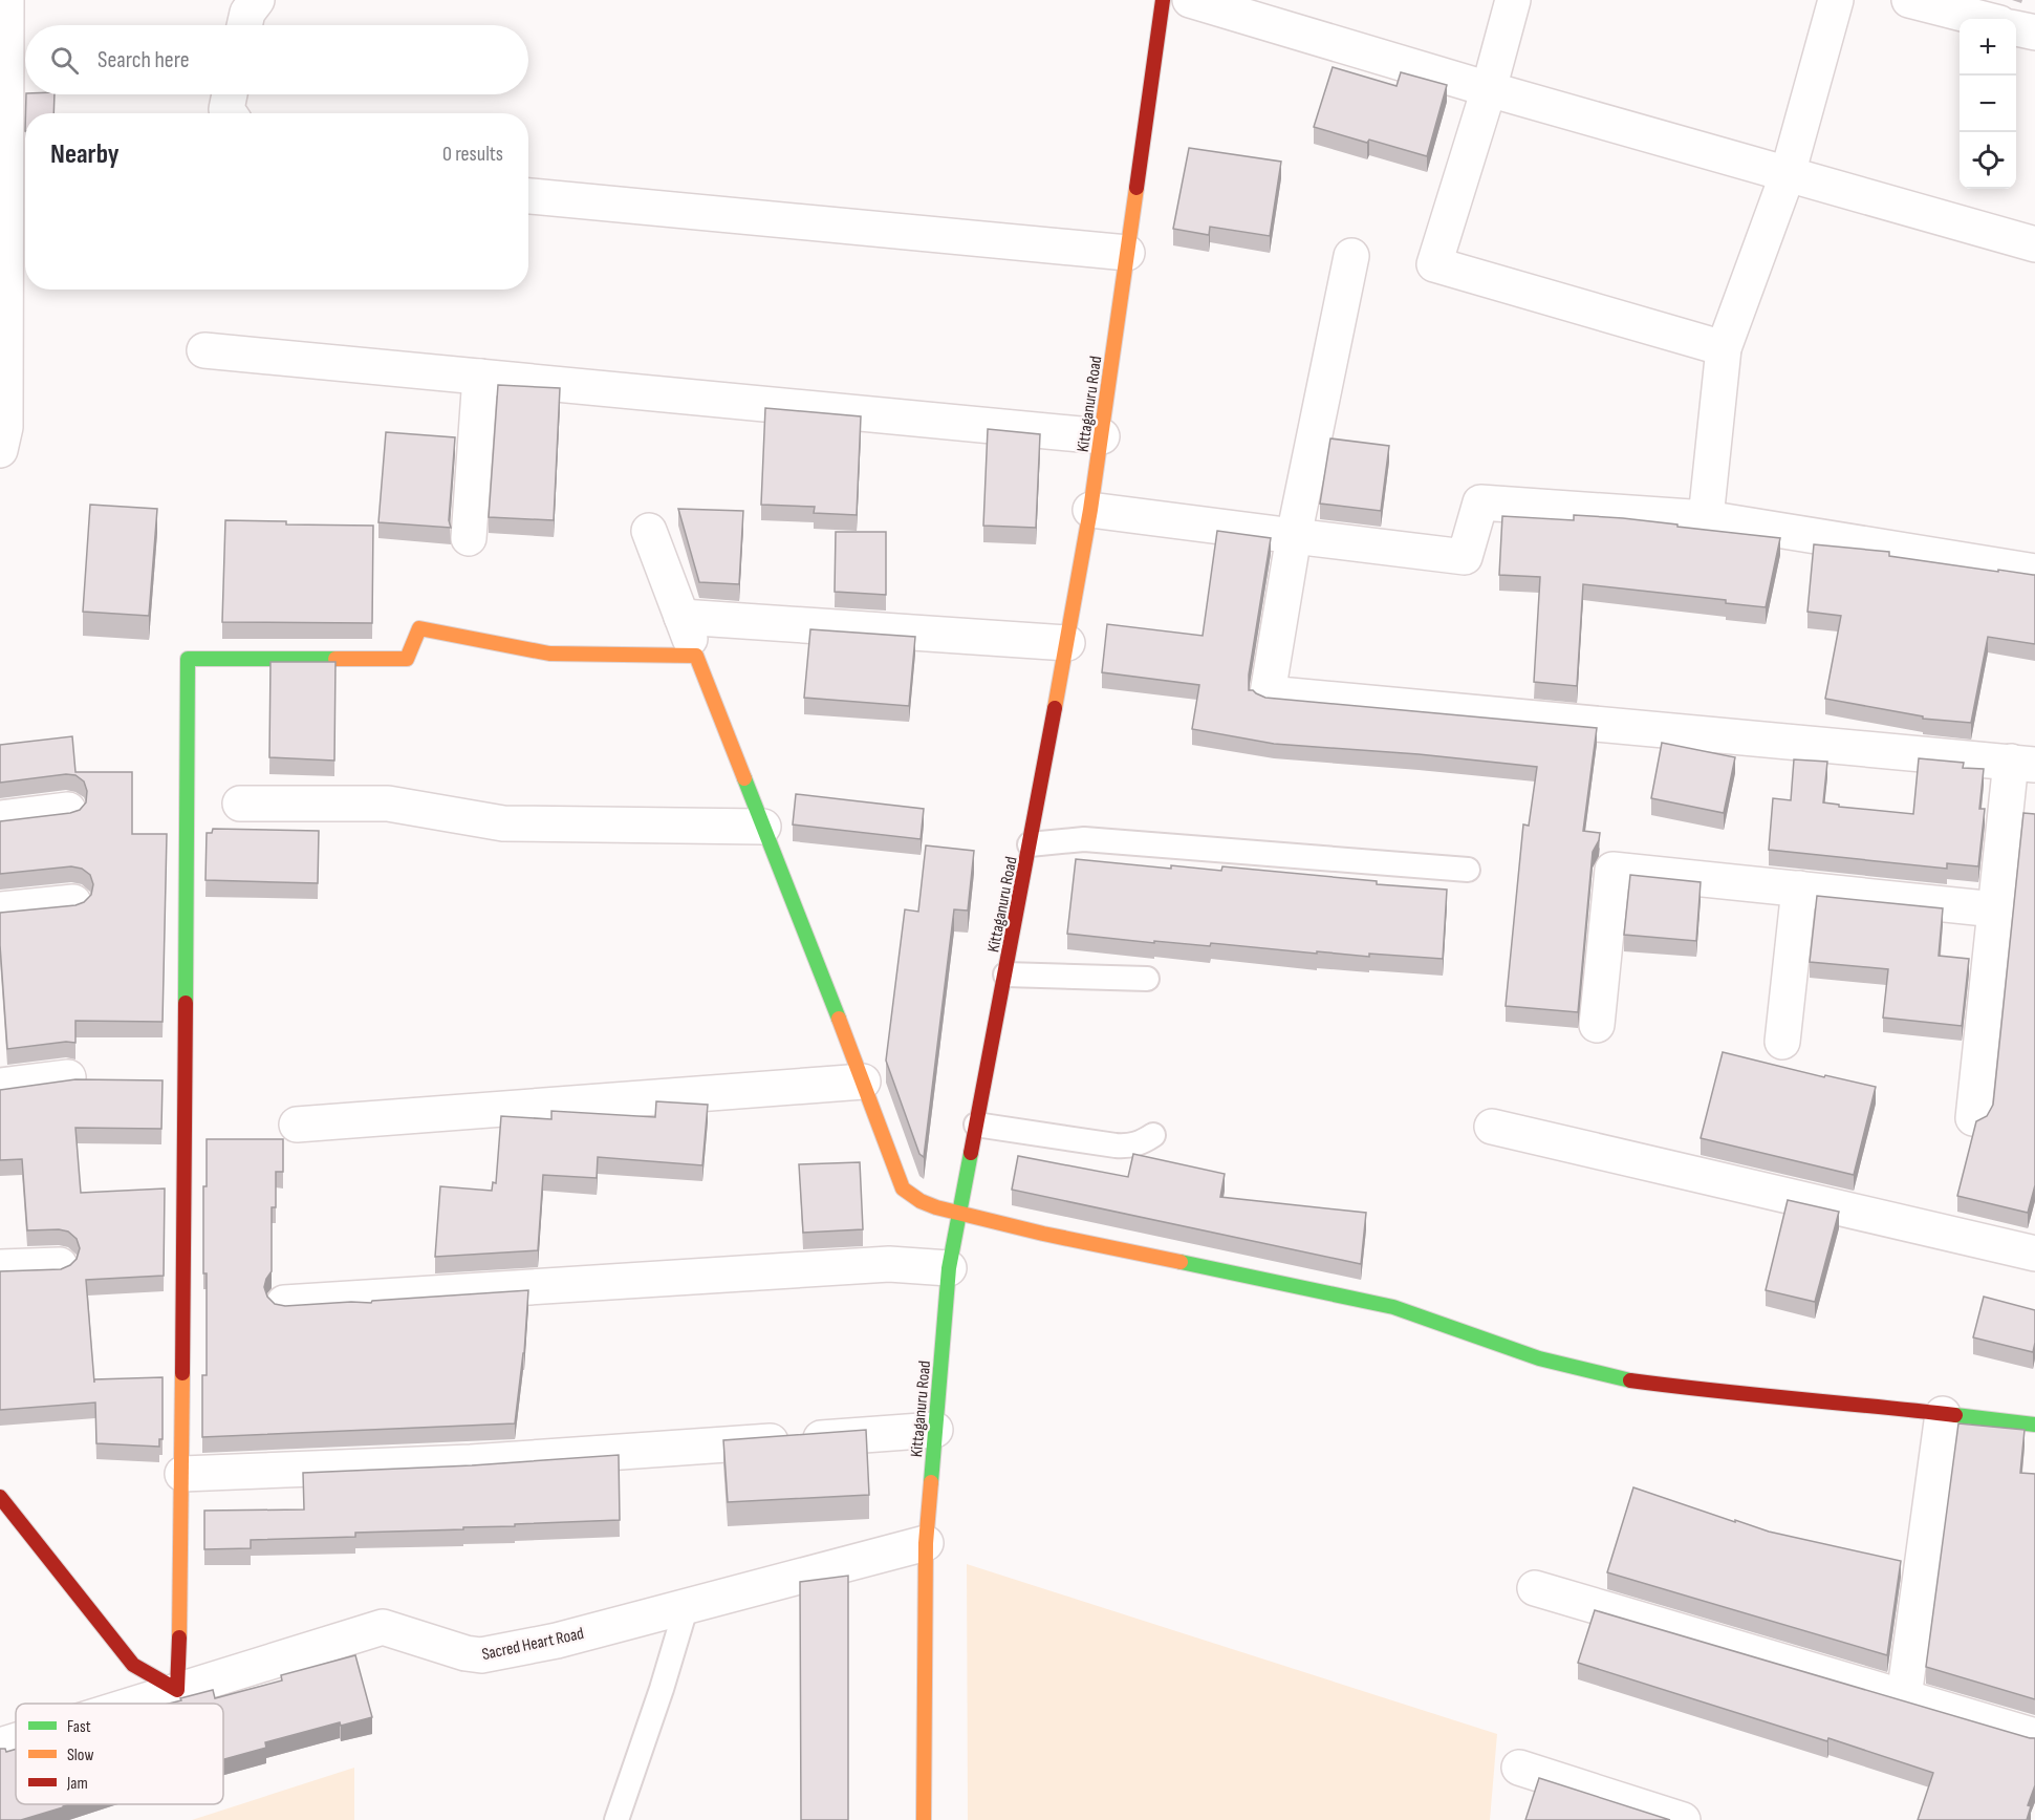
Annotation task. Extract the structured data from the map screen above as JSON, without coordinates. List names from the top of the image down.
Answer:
{
  "streets": {
    "street": ["Kittaganuru Road", "Sacred Heart Road"]
  },
  "crossings": [
    ["Kittaganuru Road", "Sacred Heart Road"]
  ],
  "legend": ["Fast", "Slow", "Jam"],
  "page": {
    "map_buttons": ["+", "−"],
    "search": "Search here",
    "heading": ["Nearby", "0 results"]
  }
}
